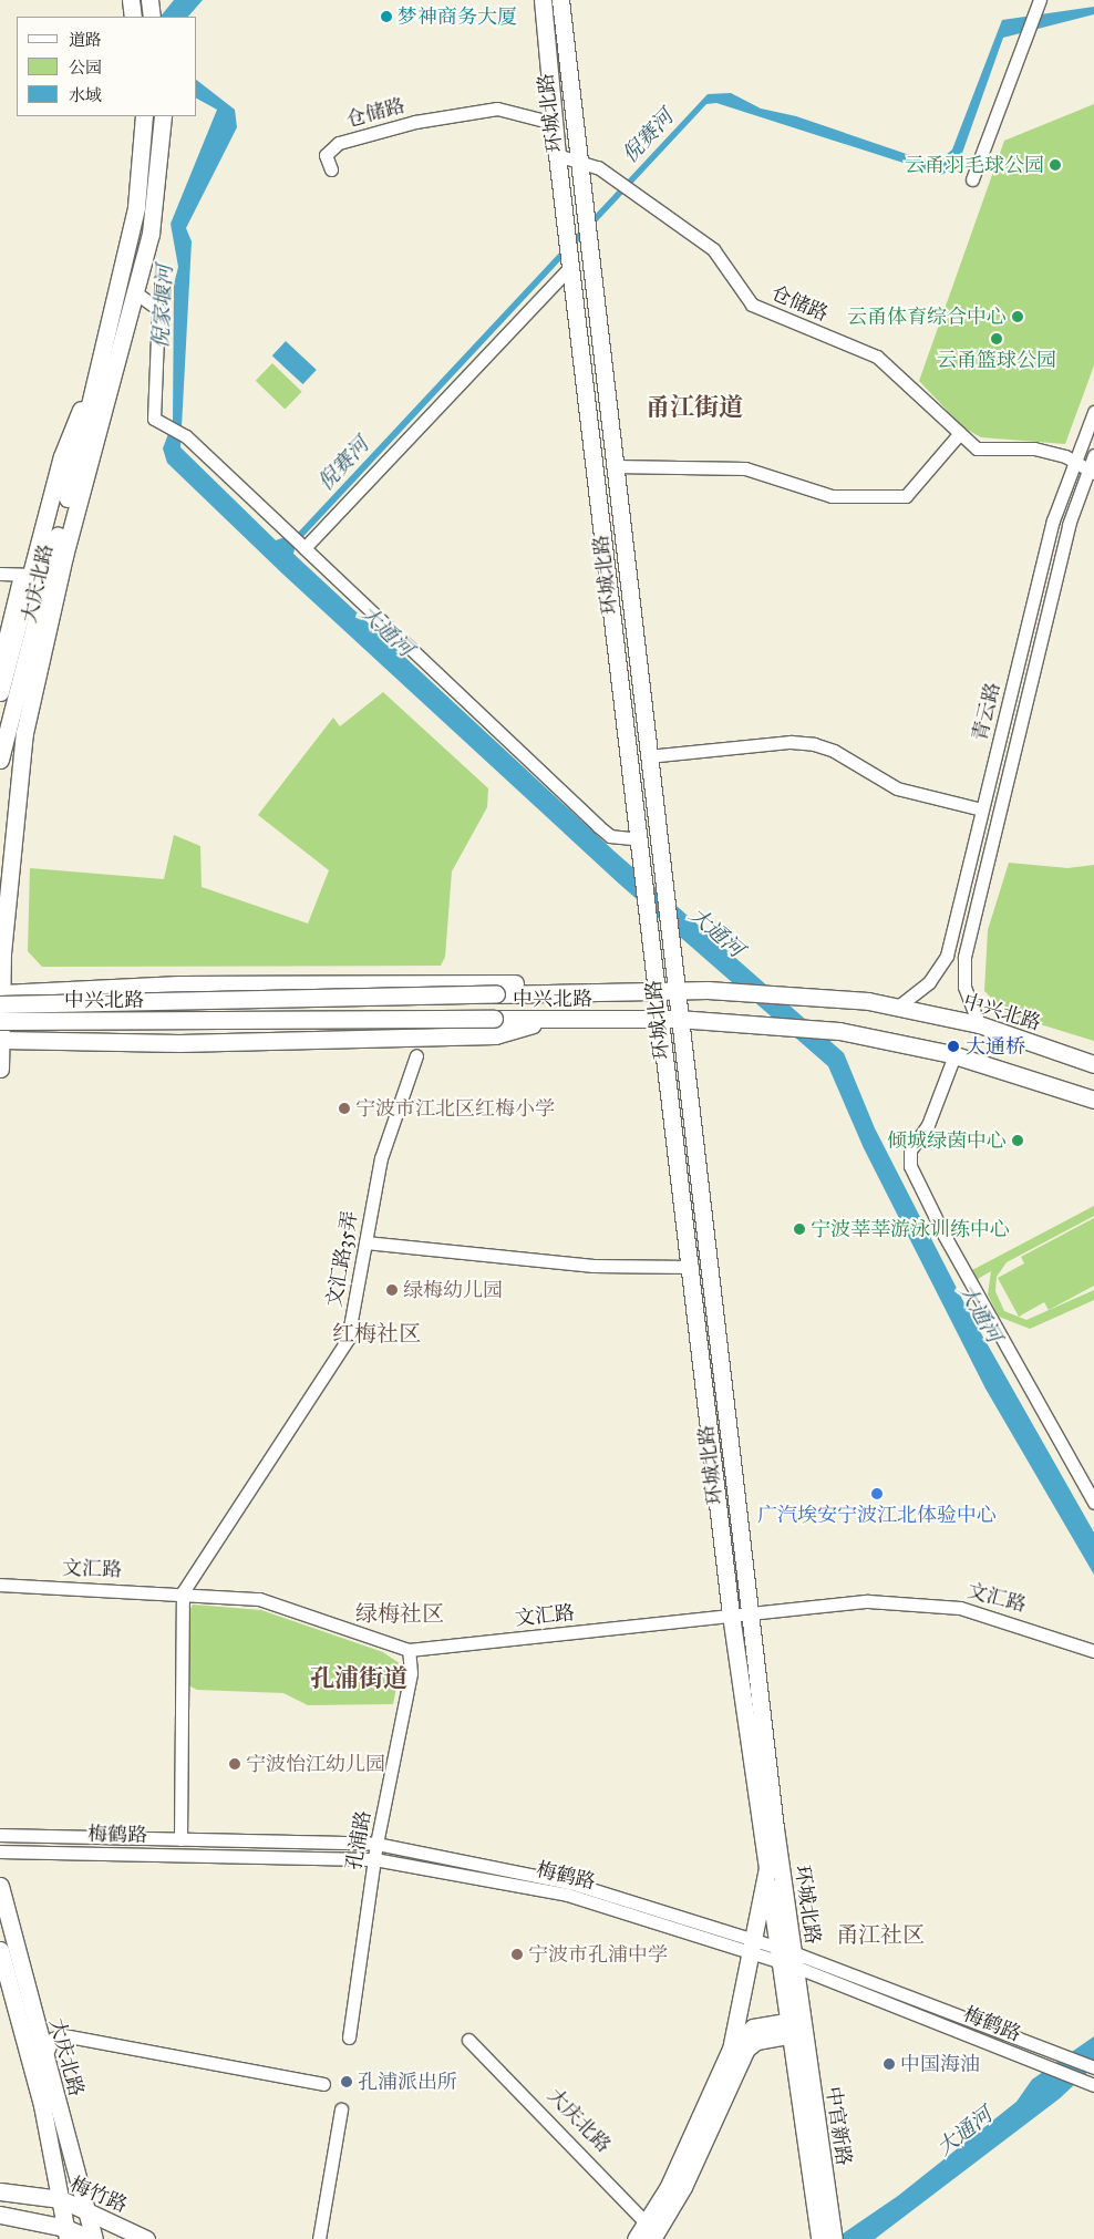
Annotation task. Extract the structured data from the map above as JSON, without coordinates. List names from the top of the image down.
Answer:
{
  "streets": {
    "main road": [
      "环城北路",
      "大庆北路",
      "中兴北路",
      "中官新路",
      "梅竹路"
    ],
    "street": [
      "仓储路",
      "青云路",
      "文汇路35弄",
      "文汇路",
      "梅鹤路",
      "孔浦路"
    ]
  },
  "crossings": [
    ["仓储路", "环城北路"],
    ["仓储路", "青云路"],
    ["环城北路", "大庆北路"],
    ["环城北路", "中兴北路"],
    ["环城北路", "文汇路"],
    ["环城北路", "梅鹤路"],
    ["环城北路", "中官新路"],
    ["大庆北路", "中兴北路"],
    ["大庆北路", "梅竹路"],
    ["青云路", "中兴北路"],
    ["文汇路35弄", "文汇路"],
    ["文汇路", "孔浦路"],
    ["梅鹤路", "孔浦路"]
  ],
  "districts": [
    "甬江街道",
    "红梅社区",
    "绿梅社区",
    "孔浦街道",
    "甬江社区"
  ],
  "water": ["倪赛河", "倪家堰河", "大通河"],
  "places": [
    "梦神商务大厦",
    "云甬羽毛球公园",
    "云甬体育综合中心",
    "云甬篮球公园",
    "大通桥",
    "宁波市江北区红梅小学",
    "倾城绿茵中心",
    "宁波莘莘游泳训练中心",
    "绿梅幼儿园",
    "广汽埃安宁波江北体验中心",
    "宁波怡江幼儿园",
    "宁波市孔浦中学",
    "中国海油",
    "孔浦派出所"
  ],
  "legend": ["道路", "公园", "水域"]
}
